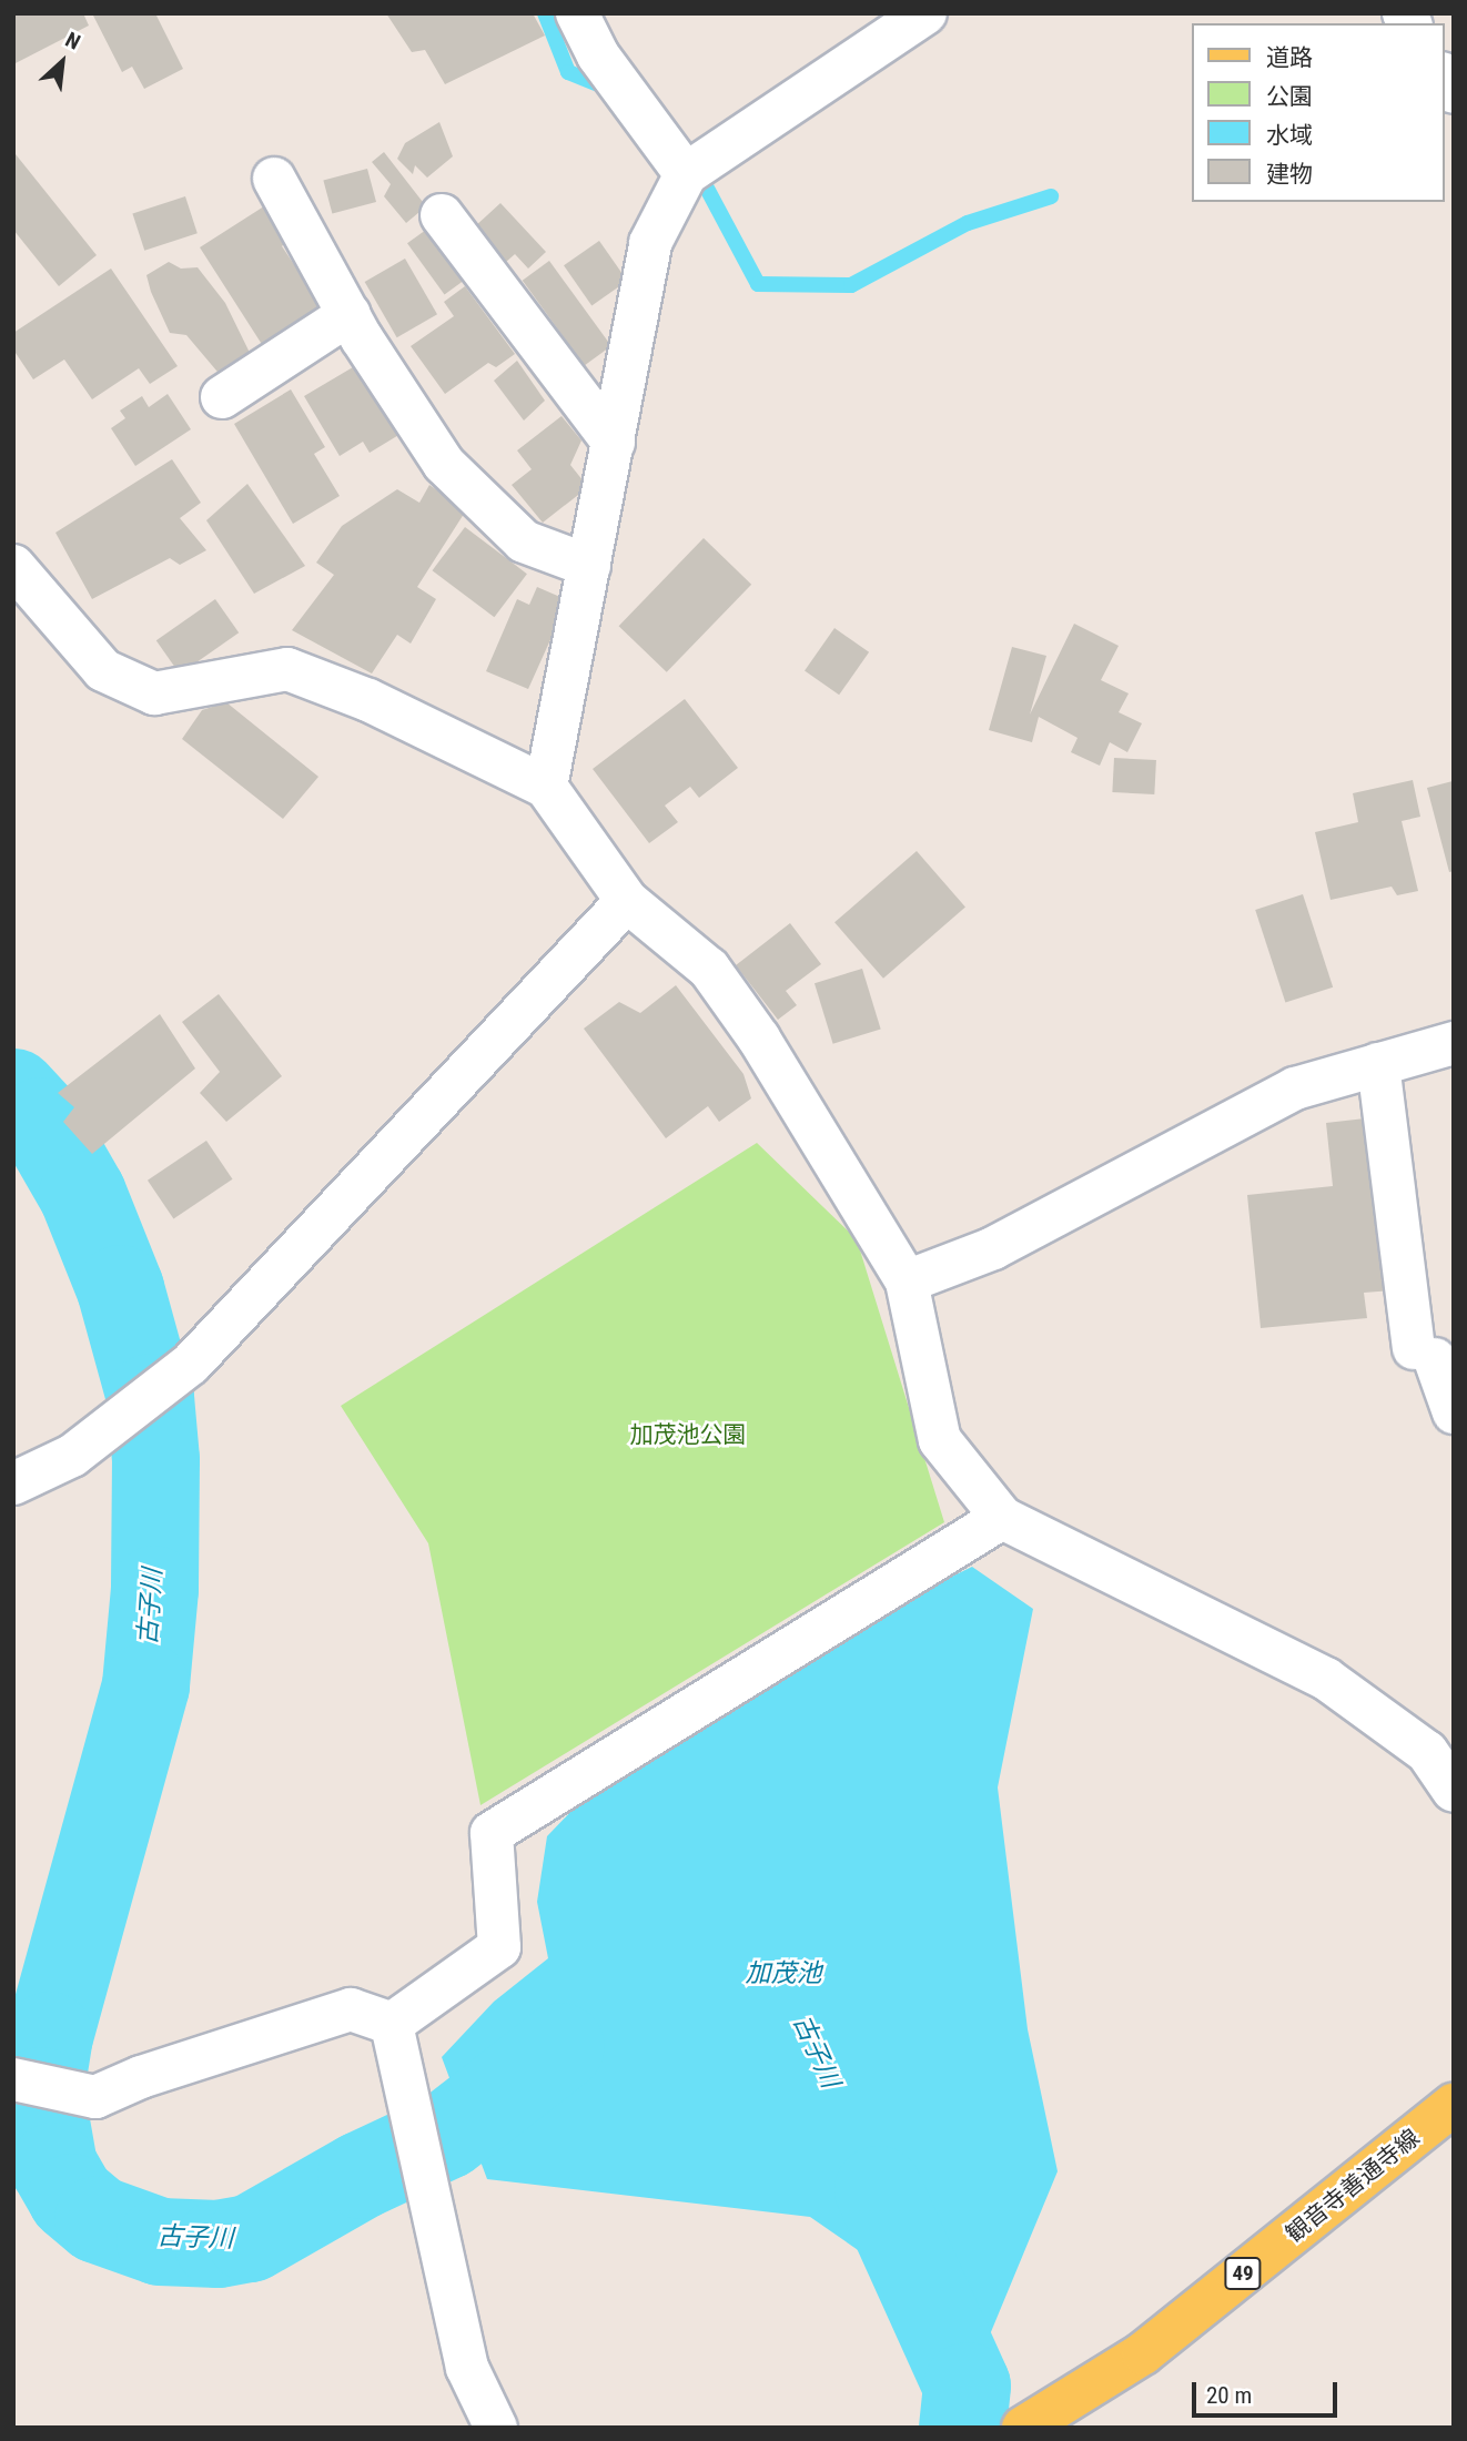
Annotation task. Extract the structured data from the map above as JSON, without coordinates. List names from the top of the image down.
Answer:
{
  "streets": {
    "main road": ["観音寺善通寺線", "49"]
  },
  "water": ["古子川", "加茂池"],
  "parks": ["加茂池公園"],
  "legend": [
    "道路",
    "公園",
    "水域",
    "建物"
  ],
  "scale_bar": "20 m",
  "north": "top right"
}
